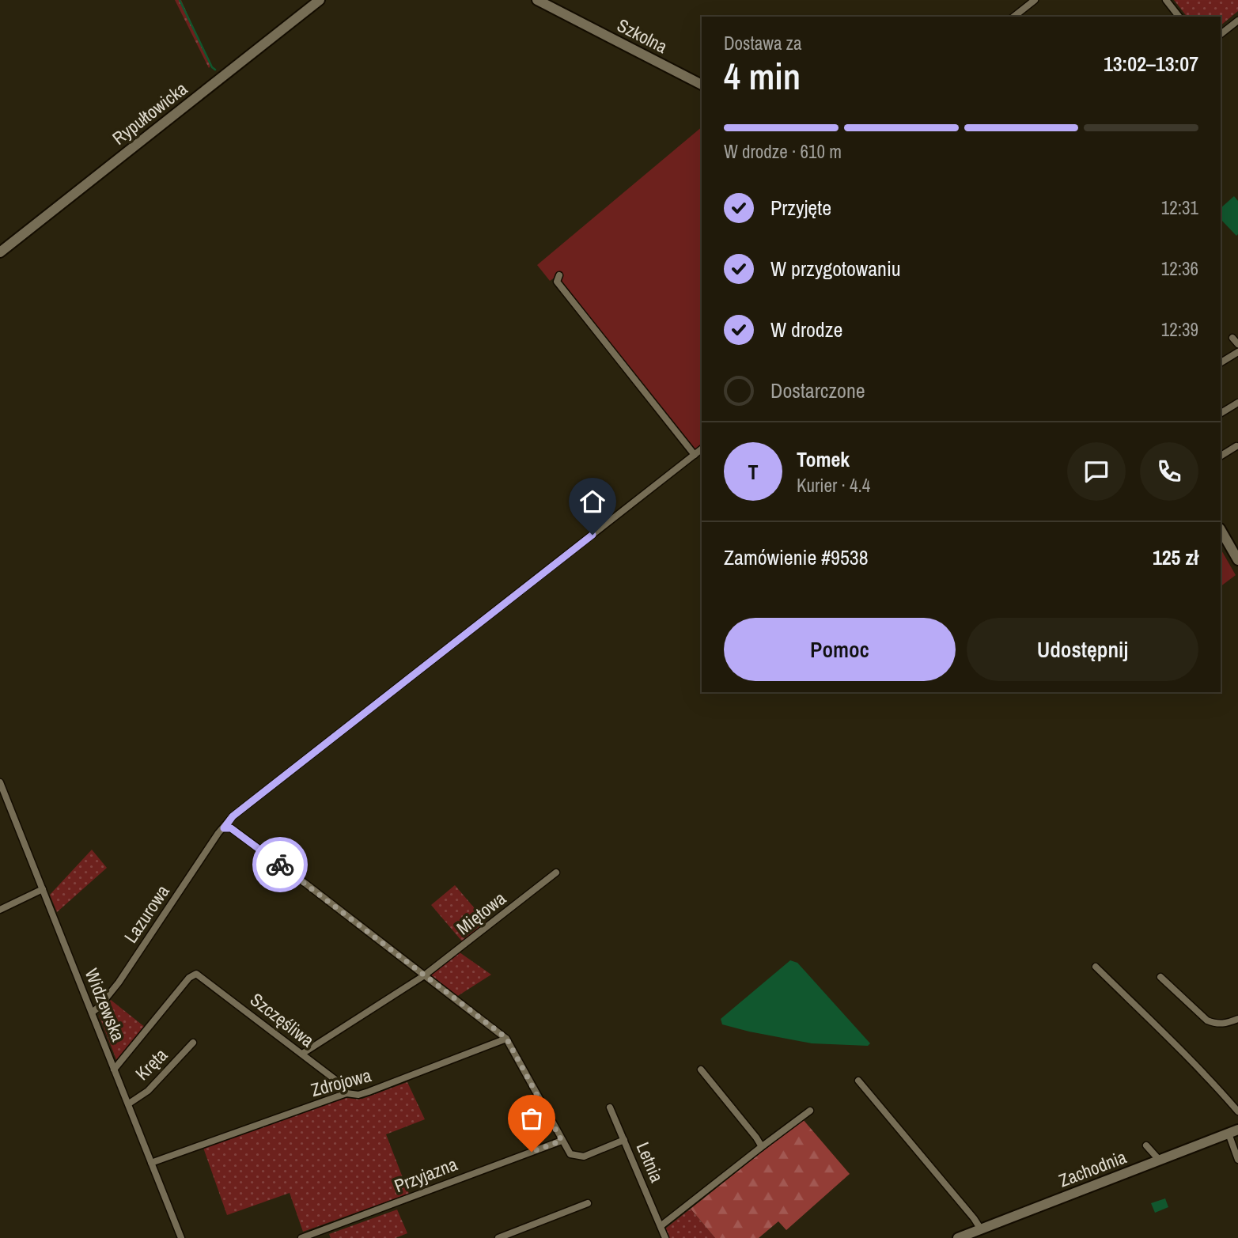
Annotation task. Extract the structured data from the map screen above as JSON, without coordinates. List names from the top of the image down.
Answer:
{
  "streets": {
    "street": [
      "Szkolna",
      "Rypułtowicka",
      "Miętowa",
      "Lazurowa",
      "Widzewska",
      "Szczęśliwa",
      "Kręta",
      "Zdrojowa",
      "Letnia",
      "Zachodnia",
      "Przyjazna"
    ]
  },
  "crossings": [
    ["Miętowa", "Szczęśliwa"],
    ["Miętowa", "Letnia"],
    ["Lazurowa", "Widzewska"],
    ["Lazurowa", "Letnia"],
    ["Widzewska", "Szczęśliwa"],
    ["Widzewska", "Kręta"],
    ["Widzewska", "Zdrojowa"],
    ["Szczęśliwa", "Zdrojowa"],
    ["Zdrojowa", "Letnia"],
    ["Letnia", "Przyjazna"]
  ],
  "page": {
    "heading": ["4 min", "Dostawa za", "13:02–13:07"],
    "panel": [
      "Tomek",
      "Kurier · 4.4",
      "Zamówienie #9538",
      "125 zł"
    ],
    "bar": "W drodze · 610 m",
    "list": [
      ["Przyjęte", "12:31"],
      ["W przygotowaniu", "12:36"],
      ["W drodze", "12:39"],
      "Dostarczone"
    ],
    "round": "T",
    "buttons": ["Pomoc", "Udostępnij"]
  }
}
